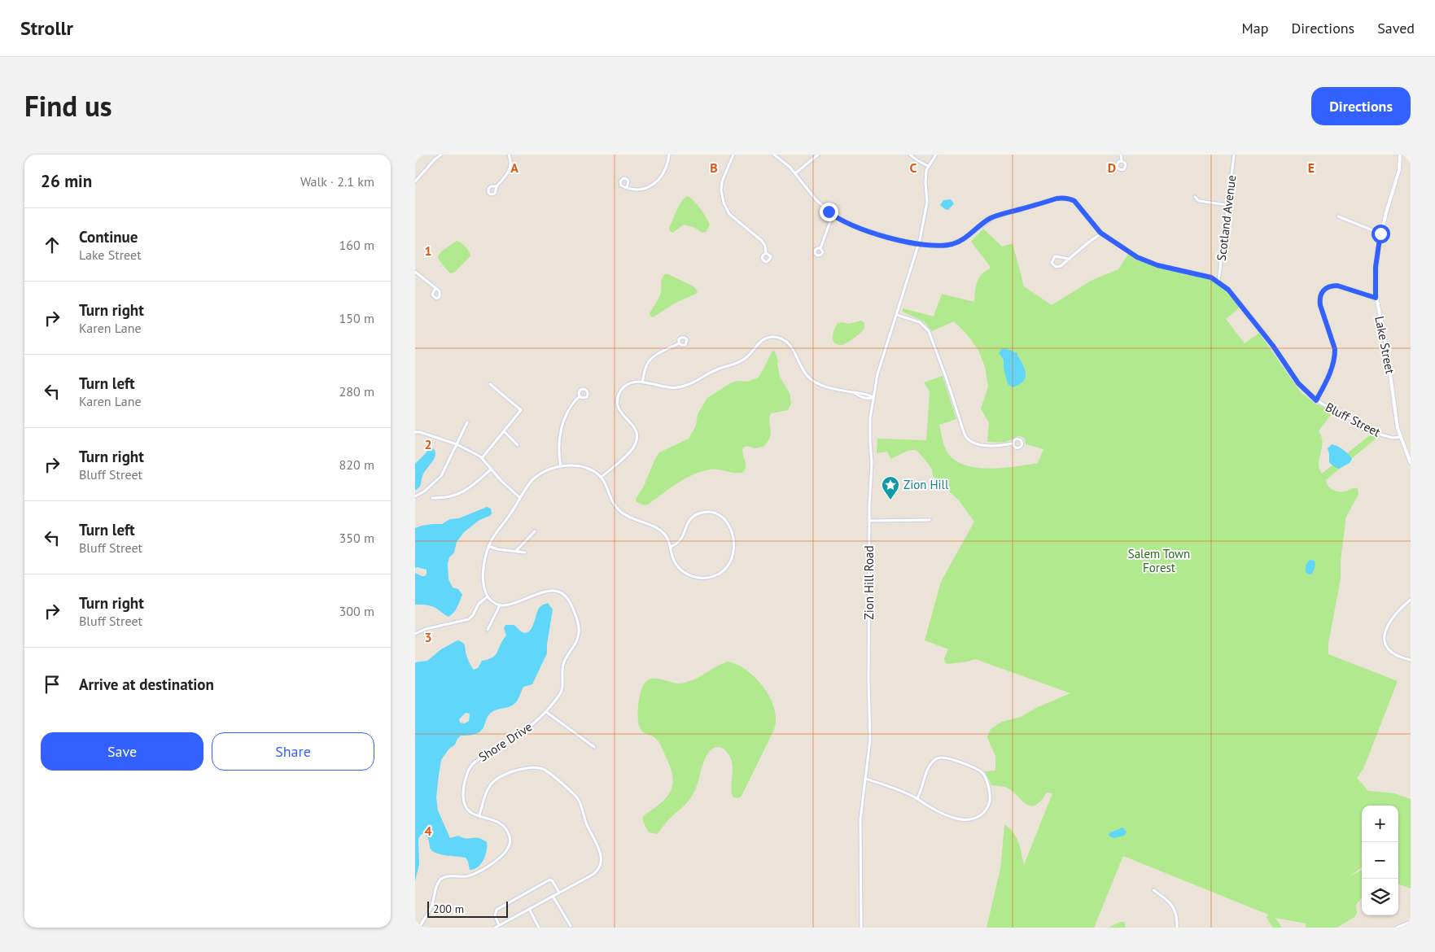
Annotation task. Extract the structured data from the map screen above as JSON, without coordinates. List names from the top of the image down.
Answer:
{
  "streets": {
    "street": [
      "Scotland Avenue",
      "Lake Street",
      "Bluff Street",
      "Zion Hill Road",
      "Shore Drive"
    ]
  },
  "crossings": [
    ["Scotland Avenue", "Bluff Street"],
    ["Lake Street", "Bluff Street"],
    ["Bluff Street", "Zion Hill Road"]
  ],
  "parks": ["Salem Town Forest"],
  "places": {
    "place": ["Zion Hill"]
  },
  "scale_bar": "200 m",
  "page": {
    "header": "Strollr",
    "nav": ["Map", "Directions", "Saved"],
    "title": "Find us",
    "buttons": [
      "Directions",
      ["Save", "Share"]
    ],
    "heading": ["26 min", "Walk · 2.1 km"],
    "list": [
      ["Continue", "Lake Street", "160 m"],
      ["Turn right", "Karen Lane", "150 m"],
      ["Turn left", "Karen Lane", "280 m"],
      ["Turn right", "Bluff Street", "820 m"],
      ["Turn left", "Bluff Street", "350 m"],
      ["Turn right", "Bluff Street", "300 m"],
      "Arrive at destination"
    ],
    "map_buttons": ["+", "−"],
    "scale": "200 m"
  },
  "grid": {
    "columns": [
      "A",
      "B",
      "C",
      "D",
      "E"
    ],
    "rows": [
      "1",
      "2",
      "3",
      "4"
    ]
  }
}
